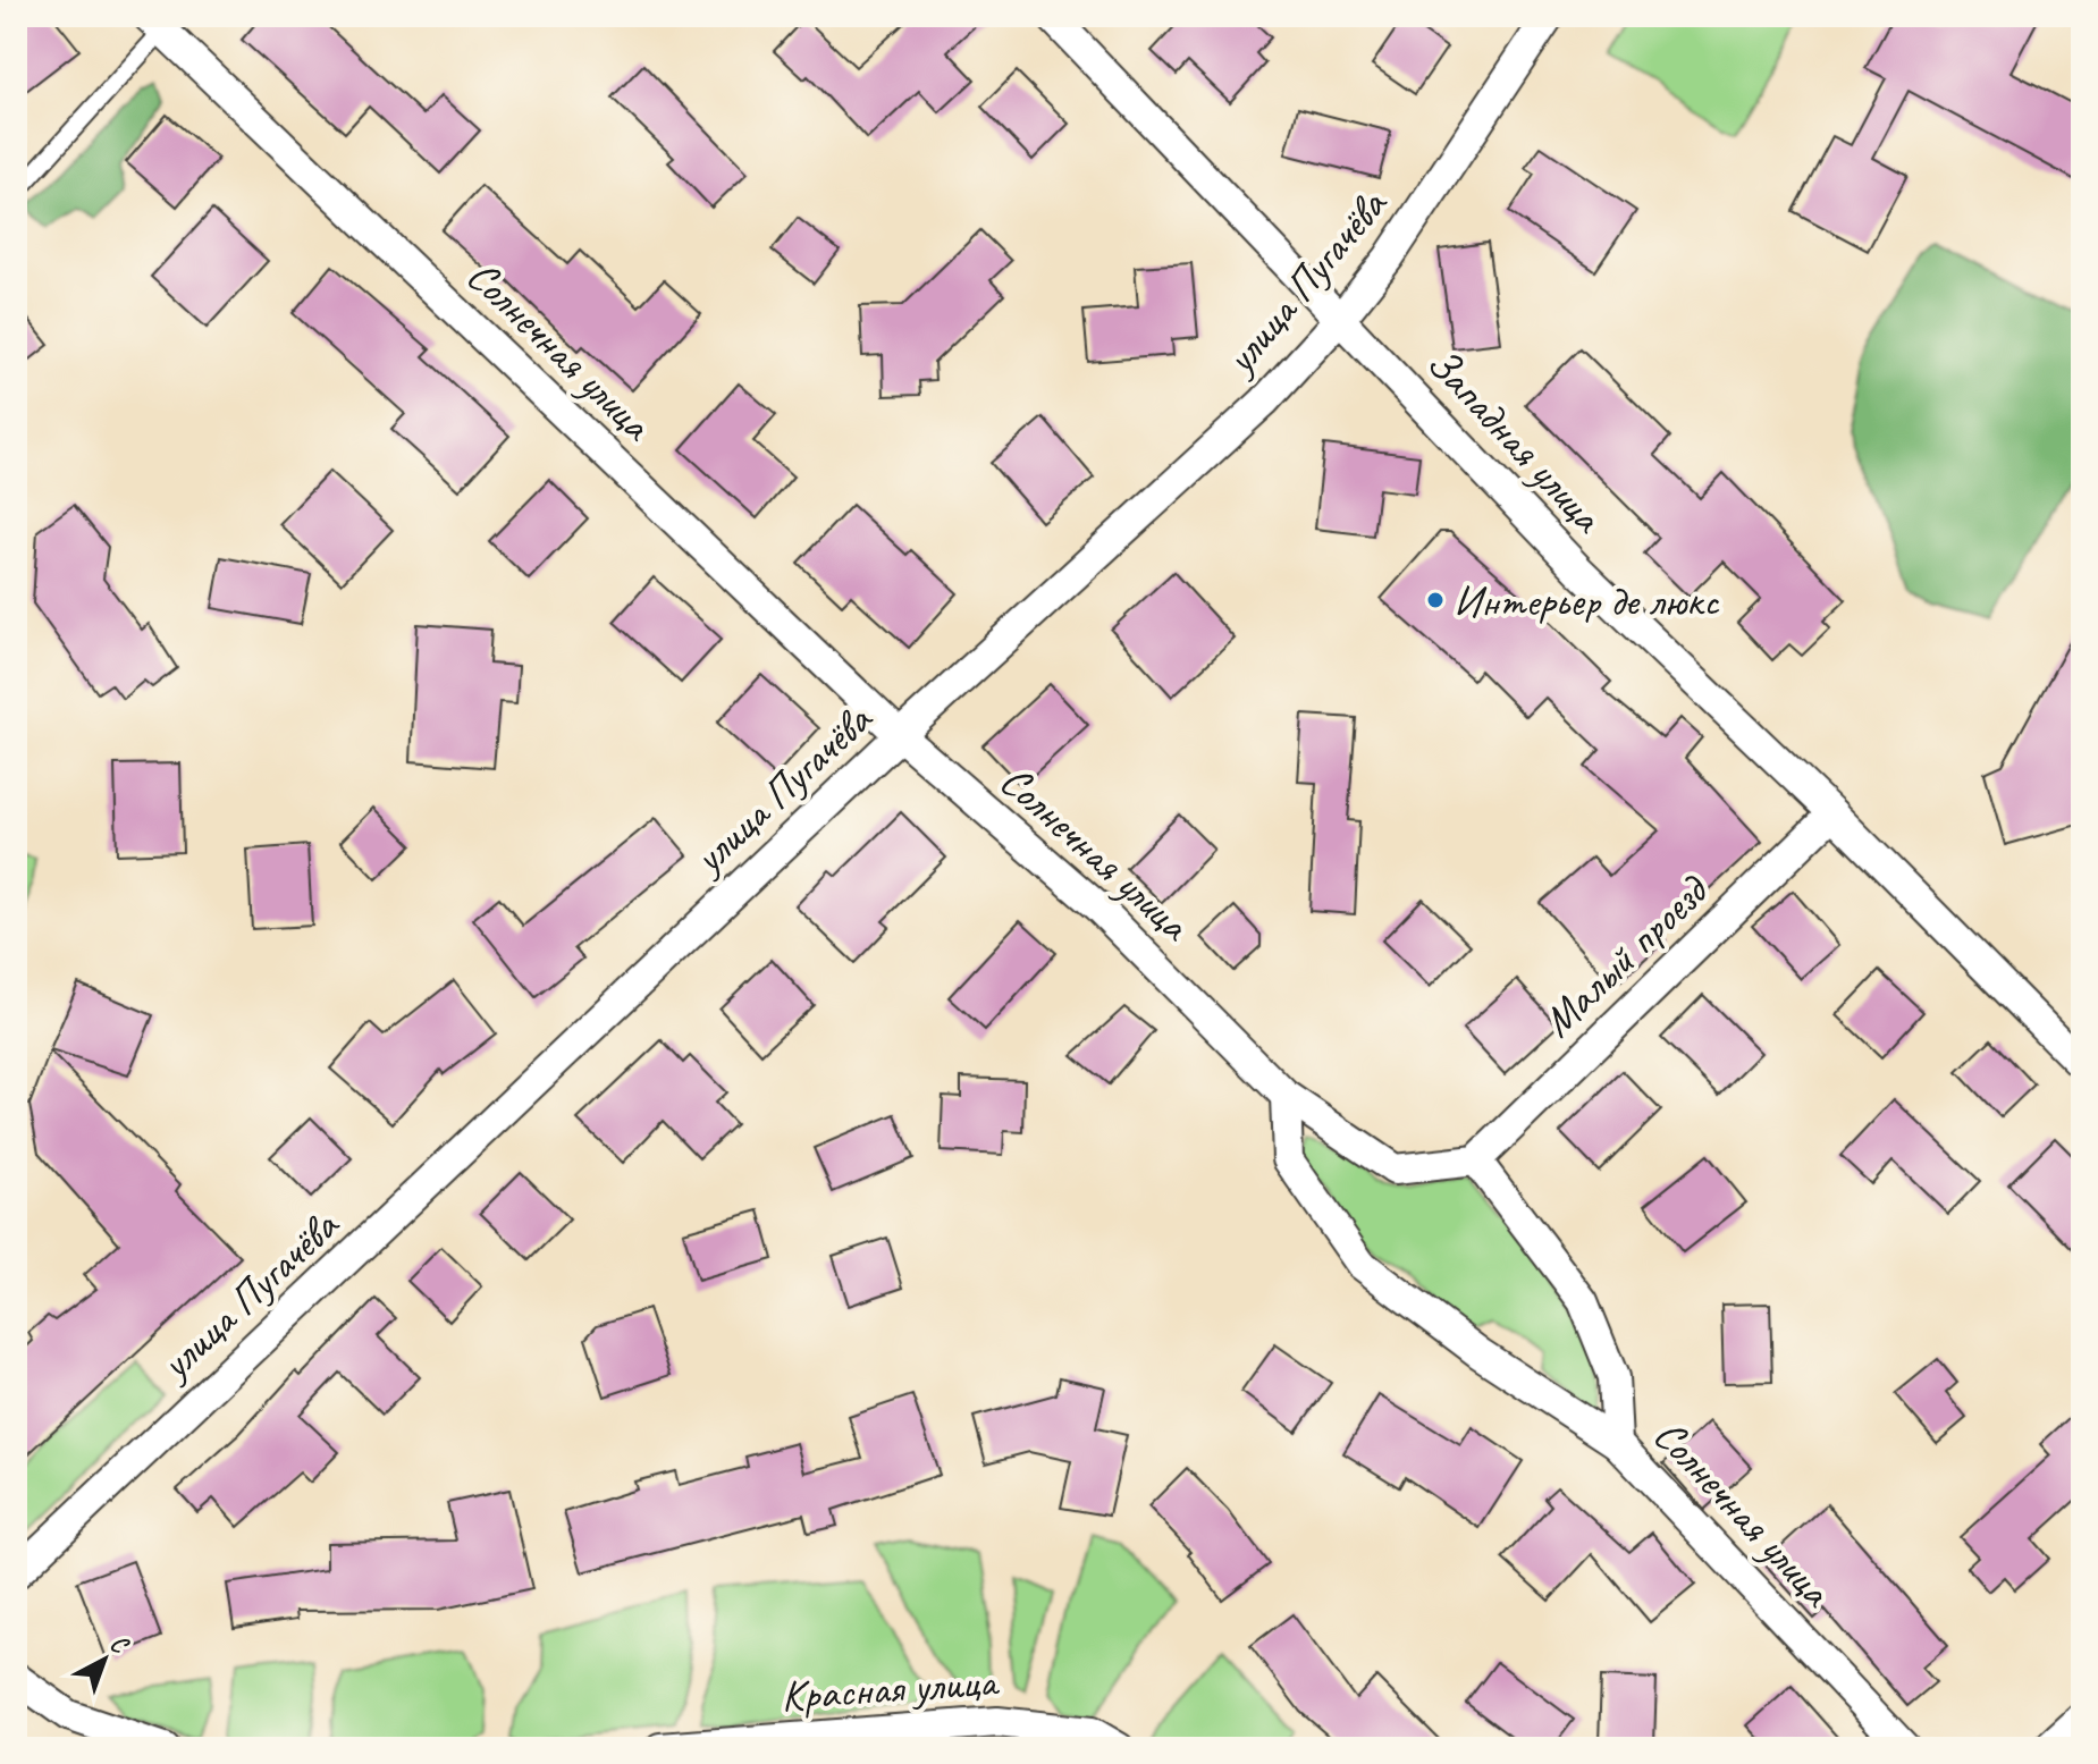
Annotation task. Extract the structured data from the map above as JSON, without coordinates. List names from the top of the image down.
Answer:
{
  "streets": {
    "street": [
      "улица Пугачёва",
      "Солнечная улица",
      "Западная улица",
      "Малый проезд",
      "Красная улица"
    ]
  },
  "crossings": [
    ["улица Пугачёва", "Солнечная улица"],
    ["улица Пугачёва", "Западная улица"],
    ["Солнечная улица", "Малый проезд"],
    ["Западная улица", "Малый проезд"]
  ],
  "places": ["Интерьер де люкс"],
  "north": "top right"
}
